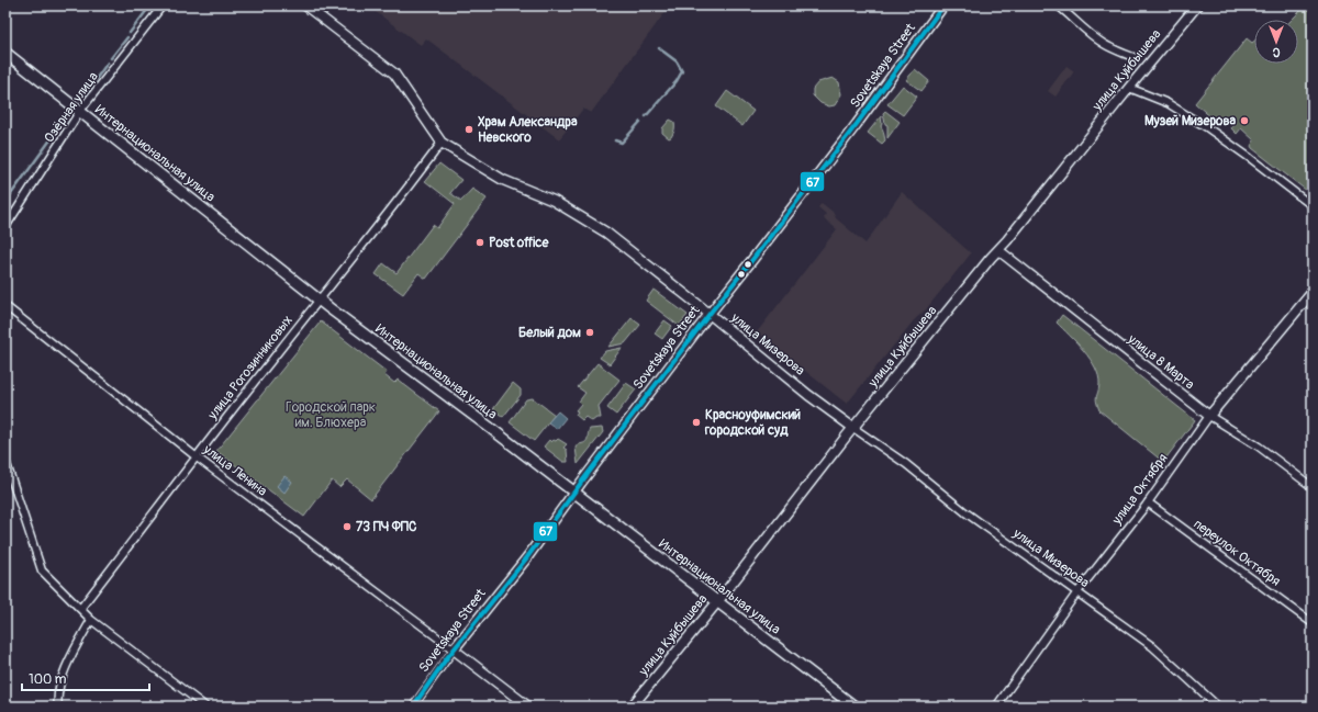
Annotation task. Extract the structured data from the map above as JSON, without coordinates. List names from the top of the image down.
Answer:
{
  "streets": {
    "main road": [
      "Sovetskaya Street",
      "улица Куйбышева",
      "Интернациональная улица",
      "улица Мизерова",
      "улица 8 Марта",
      "улица Октября"
    ],
    "street": [
      "Озёрная улица",
      "улица Рогозинниковых",
      "улица Ленина",
      "переулок Октября"
    ]
  },
  "crossings": [
    ["Sovetskaya Street", "Интернациональная улица"],
    ["Sovetskaya Street", "улица Мизерова"],
    ["Sovetskaya Street", "улица Ленина"],
    ["улица Куйбышева", "Интернациональная улица"],
    ["улица Куйбышева", "улица Мизерова"],
    ["улица Куйбышева", "улица 8 Марта"],
    ["Озёрная улица", "Интернациональная улица"],
    ["Интернациональная улица", "улица Рогозинниковых"],
    ["улица Мизерова", "улица Рогозинниковых"],
    ["улица Мизерова", "улица Октября"],
    ["улица 8 Марта", "улица Октября"],
    ["улица Рогозинниковых", "улица Ленина"],
    ["улица Октября", "переулок Октября"]
  ],
  "parks": ["Городской парк им. Блюхера"],
  "places": [
    "Музей Мизерова",
    "Храм Александра Невского",
    "Post office",
    "Белый дом",
    "Красноуфимский городской суд",
    "73 ПЧ ФПС"
  ],
  "lines": ["transit line 67"],
  "scale_bar": "100 m",
  "north": "bottom"
}
